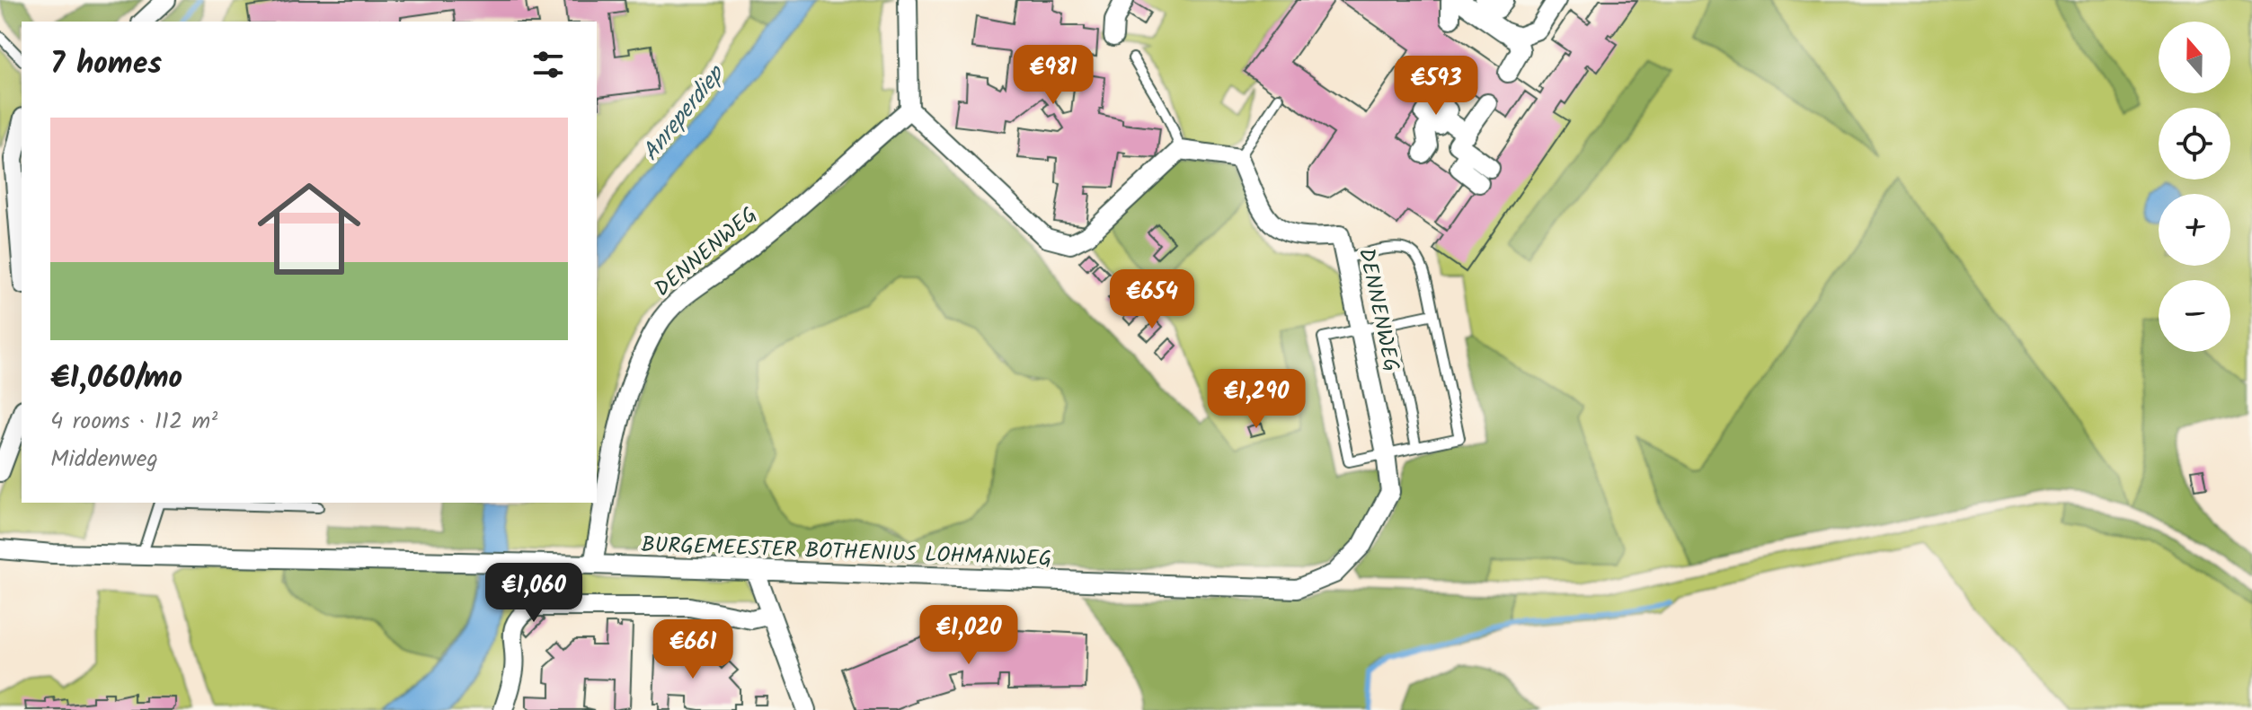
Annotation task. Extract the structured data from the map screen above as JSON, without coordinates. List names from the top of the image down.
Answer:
{
  "streets": {
    "street": ["DENNENWEG", "BURGEMEESTER BOTHENIUS LOHMANWEG"]
  },
  "crossings": [
    ["DENNENWEG", "BURGEMEESTER BOTHENIUS LOHMANWEG"]
  ],
  "water": ["Anreperdiep"],
  "north": "top",
  "page": {
    "map_buttons": ["+", "−"],
    "heading": "7 homes",
    "price": [
      "€981",
      "€593",
      "€654",
      "€1,290",
      "€1,060",
      "€1,020",
      "€661"
    ],
    "list": [
      {
        "name": "€1,060/mo",
        "note": "4 rooms · 112 m² · Middenweg"
      }
    ]
  }
}
